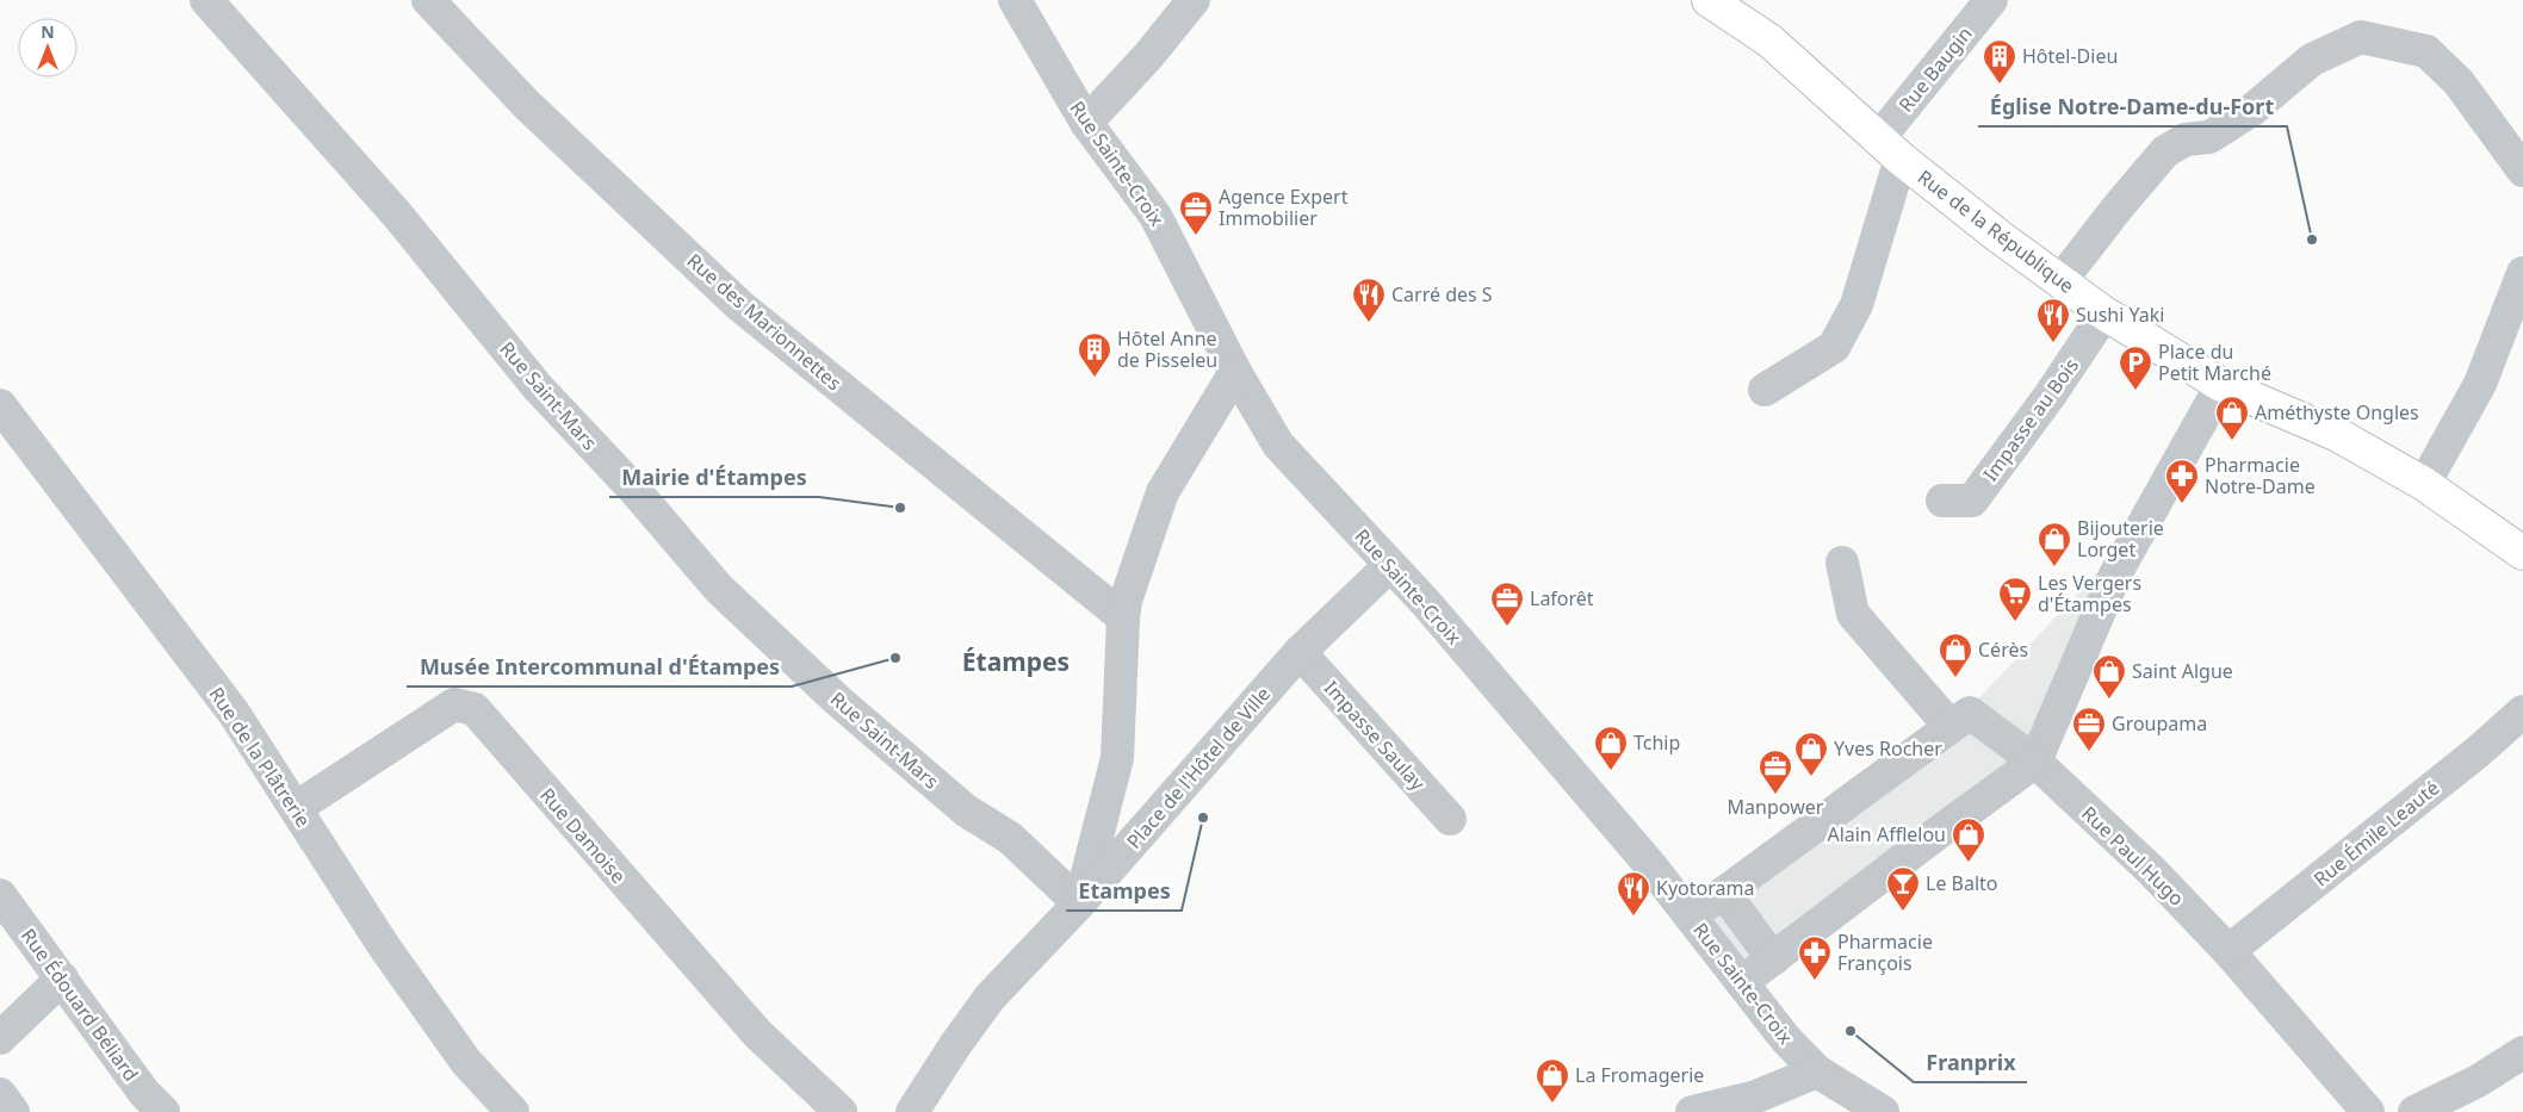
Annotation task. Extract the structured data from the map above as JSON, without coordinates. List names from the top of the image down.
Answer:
{
  "streets": {
    "street": [
      "Rue Baugin",
      "Rue Sainte-Croix",
      "Rue de la République",
      "Rue des Marionnettes",
      "Rue Saint-Mars",
      "Impasse au Bois",
      "Impasse Saulay",
      "Rue de la Plâtrerie",
      "Place de l'Hôtel de Ville",
      "Rue Émile Leauté",
      "Rue Damoise",
      "Rue Paul Hugo",
      "Rue Édouard Béliard"
    ]
  },
  "crossings": [
    ["Rue Baugin", "Rue de la République"],
    ["Rue Sainte-Croix", "Place de l'Hôtel de Ville"],
    ["Rue de la République", "Impasse au Bois"],
    ["Rue des Marionnettes", "Place de l'Hôtel de Ville"],
    ["Rue Saint-Mars", "Place de l'Hôtel de Ville"],
    ["Impasse Saulay", "Place de l'Hôtel de Ville"],
    ["Rue de la Plâtrerie", "Rue Damoise"],
    ["Rue Émile Leauté", "Rue Paul Hugo"]
  ],
  "districts": ["Étampes"],
  "places": {
    "building": ["Hôtel-Dieu", "Hôtel Anne de Pisseleu"],
    "office": [
      "Agence Expert Immobilier",
      "Laforêt",
      "Groupama",
      "Manpower"
    ],
    "other": [
      "Église Notre-Dame-du-Fort",
      "Mairie d'Étampes",
      "Musée Intercommunal d'Étampes",
      "Etampes",
      "Franprix"
    ],
    "restaurant": ["Carré des S", "Sushi Yaki", "Kyotorama"],
    "parking": ["Place du Petit Marché"],
    "shop": [
      "Améthyste Ongles",
      "Bijouterie Lorget",
      "Cérès",
      "Saint Algue",
      "Tchip",
      "Yves Rocher",
      "Alain Afflelou",
      "La Fromagerie"
    ],
    "pharmacy": ["Pharmacie Notre-Dame", "Pharmacie François"],
    "supermarket": ["Les Vergers d'Étampes"],
    "bar": ["Le Balto"]
  },
  "north": "top"
}
